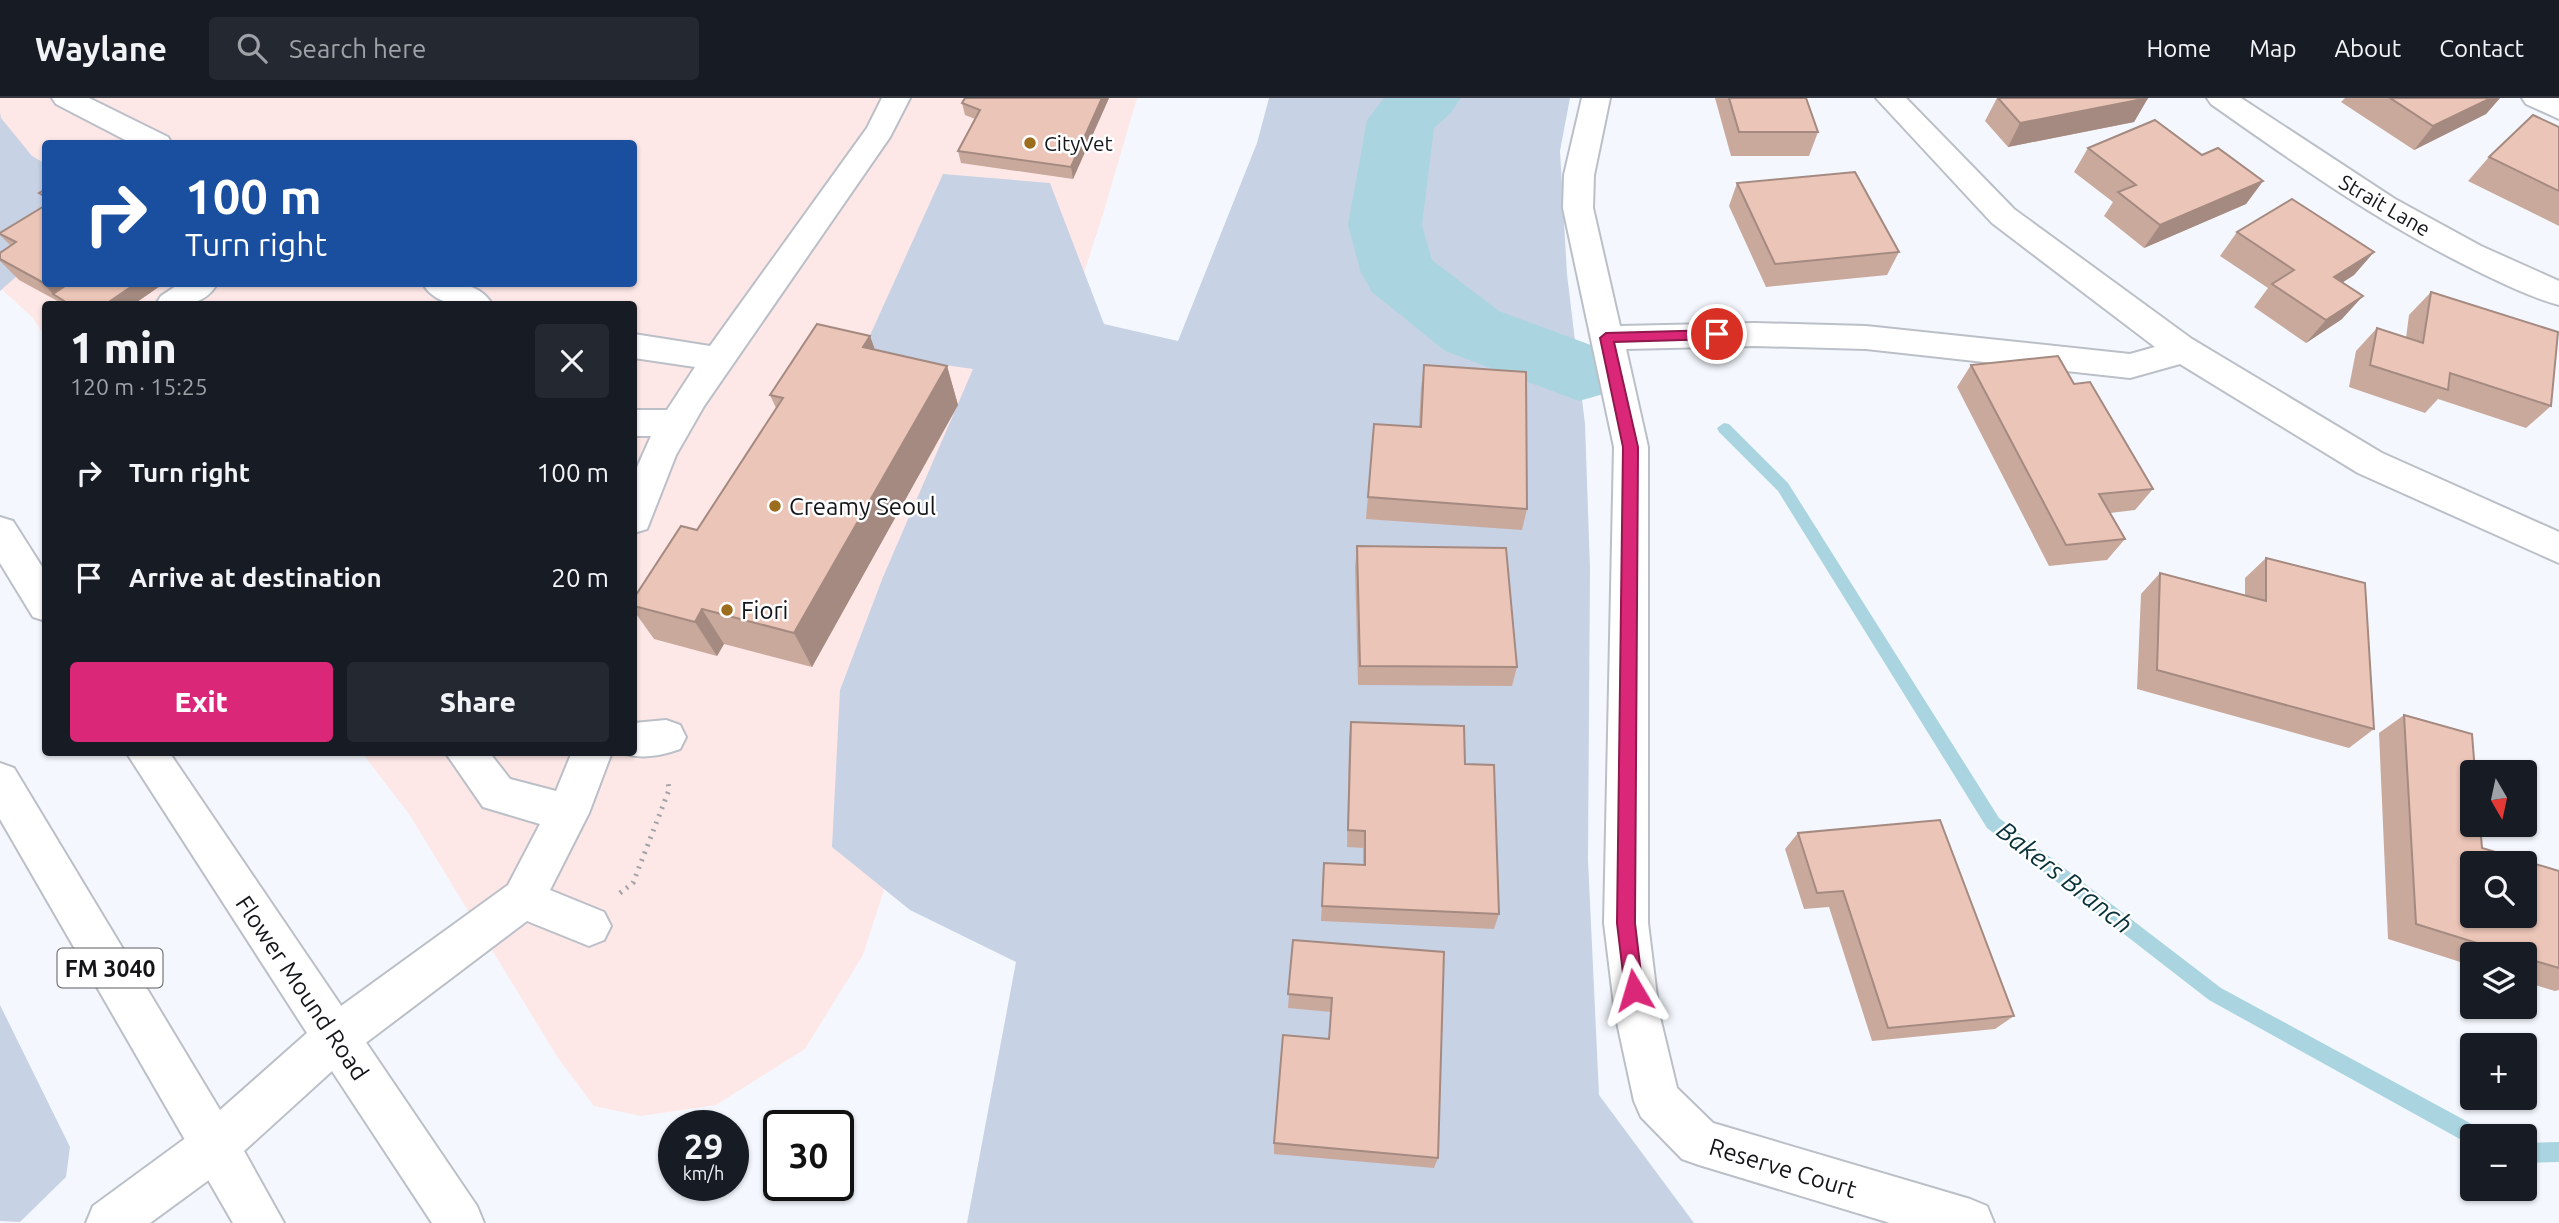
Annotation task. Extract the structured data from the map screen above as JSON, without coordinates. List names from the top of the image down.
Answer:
{
  "streets": {
    "street": [
      "Strait Lane",
      "FM 3040",
      "Flower Mound Road",
      "Reserve Court"
    ]
  },
  "water": ["Bakers Branch"],
  "places": ["CityVet", "Creamy Seoul", "Fiori"],
  "north": "bottom",
  "page": {
    "header": "Waylane",
    "search": "Search here",
    "nav": [
      "Home",
      "Map",
      "About",
      "Contact"
    ],
    "turn": ["100 m", "Turn right"],
    "heading": ["1 min", "120 m · 15:25"],
    "list": [
      {
        "name": "Turn right",
        "value": "100 m"
      },
      {
        "name": "Arrive at destination",
        "value": "20 m"
      }
    ],
    "buttons": ["Exit", "Share"],
    "map_buttons": ["+", "−"],
    "speed": "29 km/h",
    "limit": "30"
  }
}
